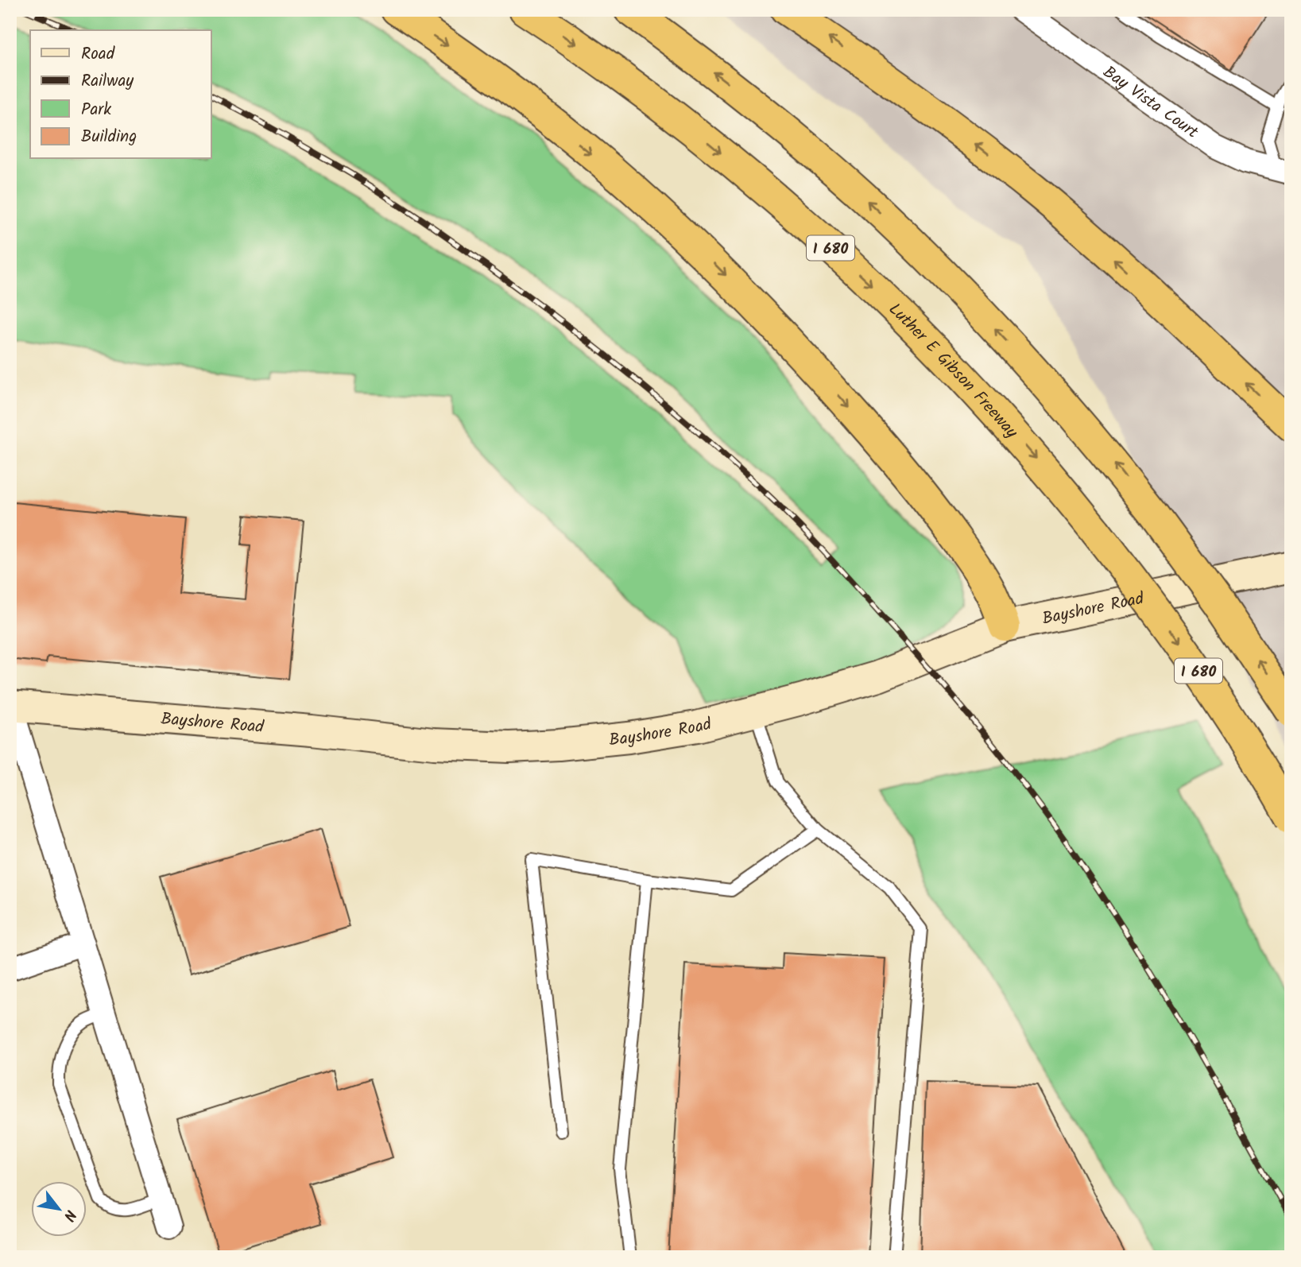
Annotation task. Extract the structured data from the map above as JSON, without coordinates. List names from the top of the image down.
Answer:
{
  "streets": {
    "highway": ["I 680", "Luther E Gibson Freeway"],
    "street": ["Bay Vista Court", "Bayshore Road"]
  },
  "legend": [
    "Road",
    "Railway",
    "Park",
    "Building"
  ],
  "north": "bottom right"
}
